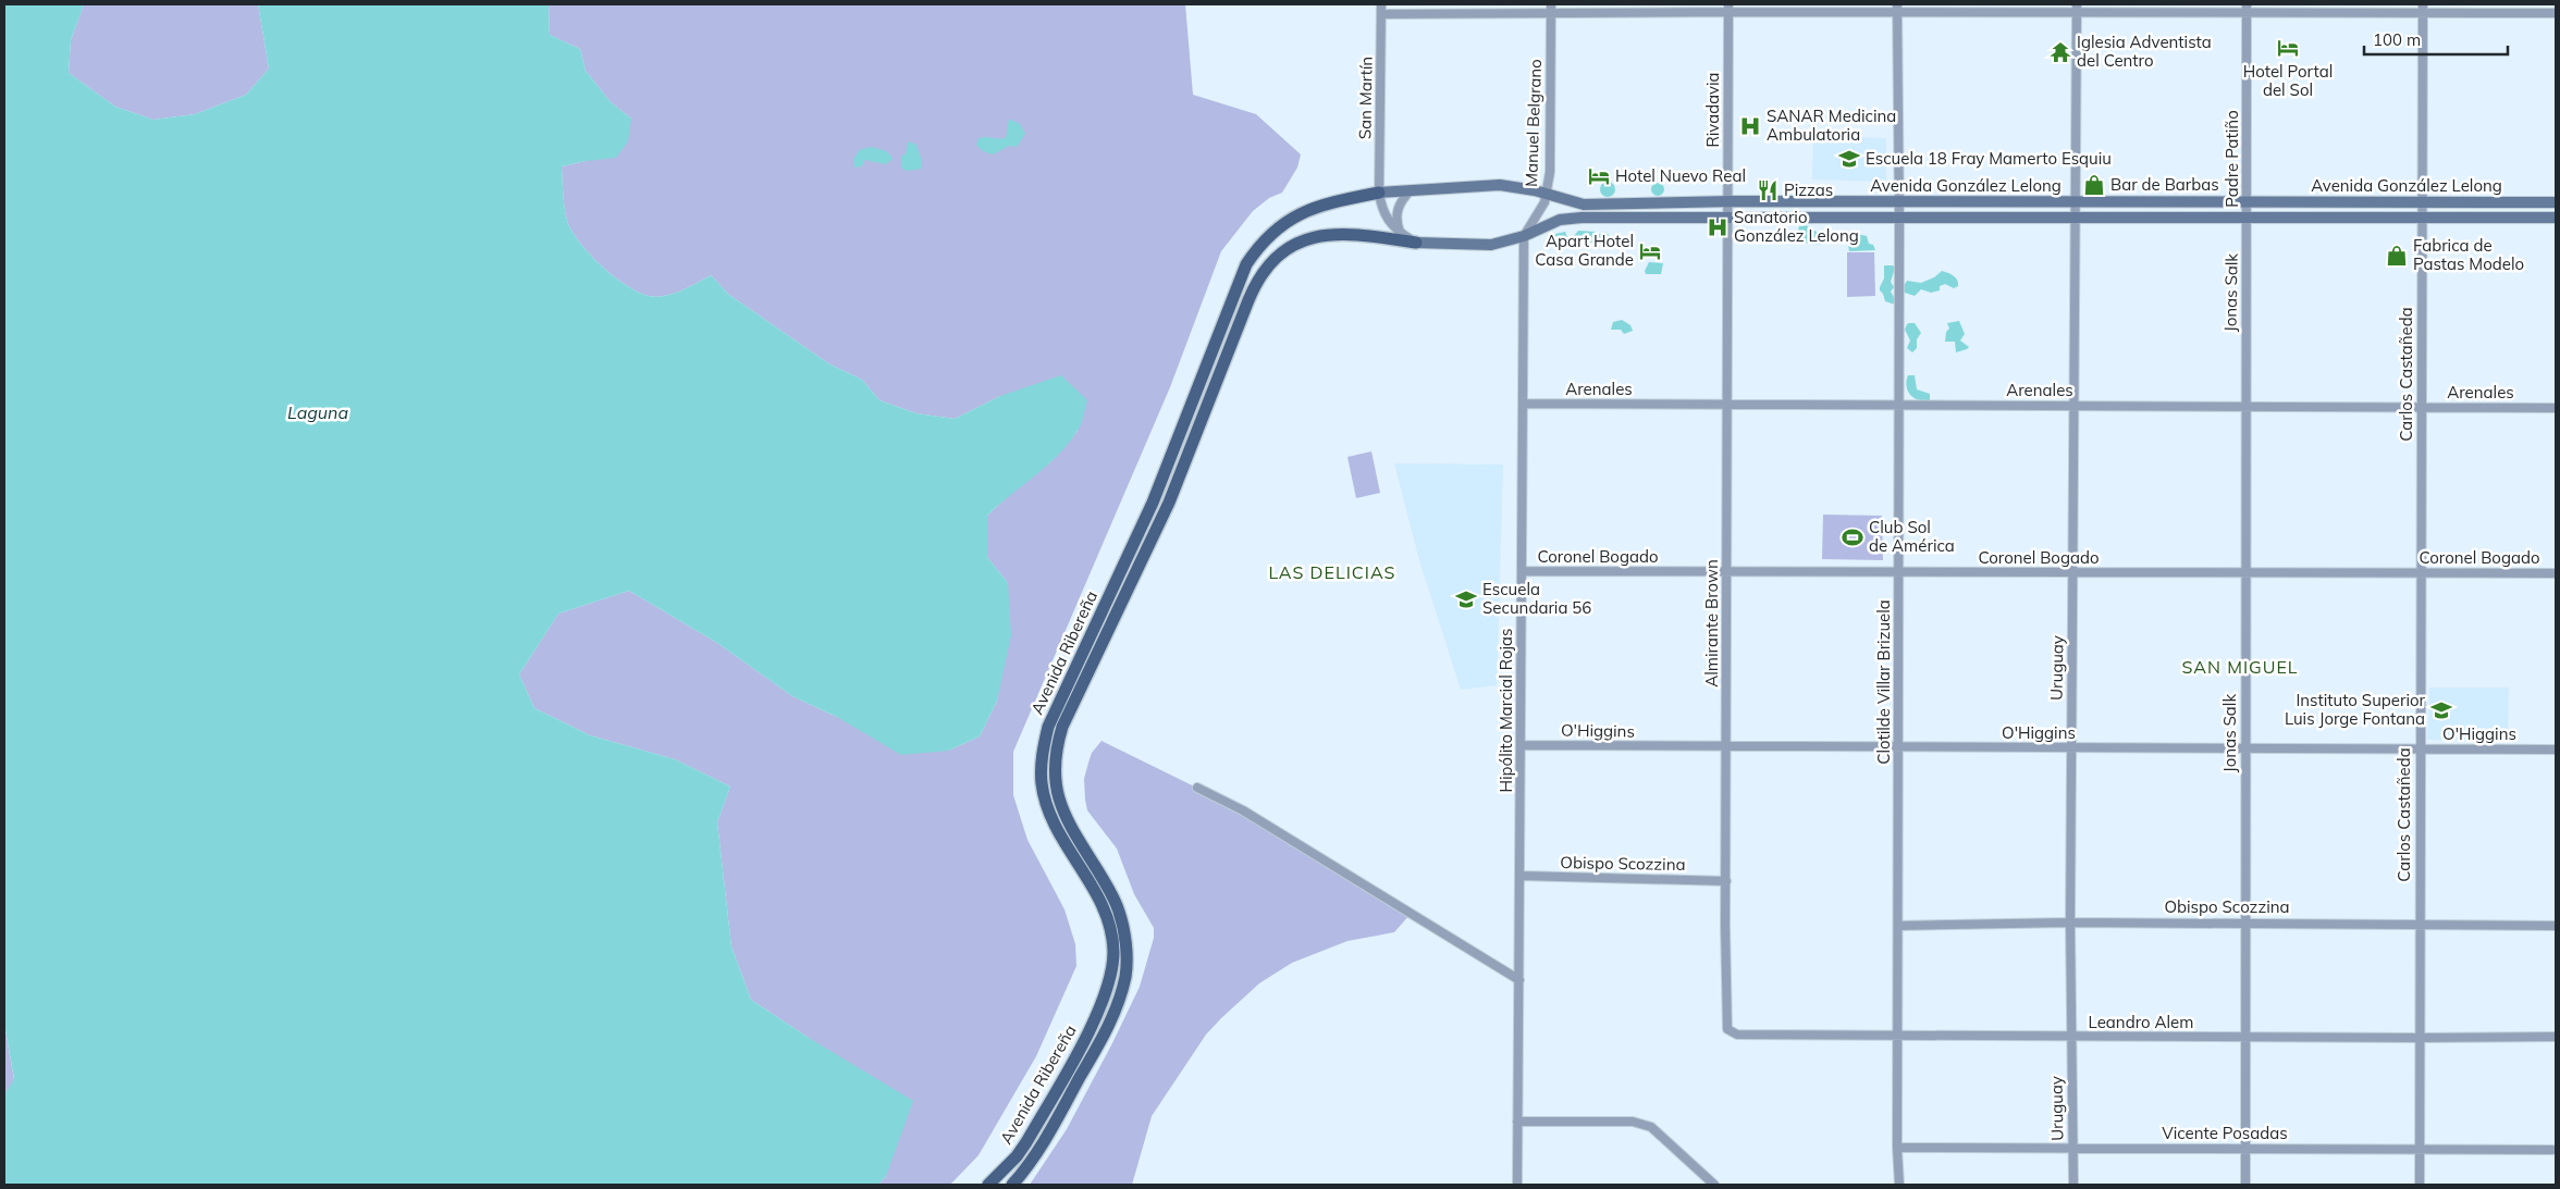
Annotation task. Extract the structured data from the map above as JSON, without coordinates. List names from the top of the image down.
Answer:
{
  "streets": {
    "main road": ["Avenida González Lelong", "Avenida Ribereña"],
    "street": [
      "San Martín",
      "Rivadavia",
      "Manuel Belgrano",
      "Padre Patiño",
      "Jonas Salk",
      "Carlos Castañeda",
      "Arenales",
      "Coronel Bogado",
      "Almirante Brown",
      "Uruguay",
      "Clotilde Villar Brizuela",
      "Hipólito Marcial Rojas",
      "O'Higgins",
      "Obispo Scozzina",
      "Leandro Alem",
      "Vicente Posadas"
    ]
  },
  "crossings": [
    ["San Martín", "Avenida González Lelong"],
    ["San Martín", "Avenida Ribereña"],
    ["Rivadavia", "Avenida González Lelong"],
    ["Rivadavia", "Almirante Brown"],
    ["Manuel Belgrano", "Avenida González Lelong"],
    ["Manuel Belgrano", "Hipólito Marcial Rojas"],
    ["Padre Patiño", "Avenida González Lelong"],
    ["Padre Patiño", "Jonas Salk"],
    ["Avenida González Lelong", "Jonas Salk"],
    ["Avenida González Lelong", "Carlos Castañeda"],
    ["Avenida González Lelong", "Almirante Brown"],
    ["Avenida González Lelong", "Avenida Ribereña"],
    ["Avenida González Lelong", "Uruguay"],
    ["Avenida González Lelong", "Clotilde Villar Brizuela"],
    ["Avenida González Lelong", "Hipólito Marcial Rojas"],
    ["Jonas Salk", "Arenales"],
    ["Jonas Salk", "Coronel Bogado"],
    ["Jonas Salk", "O'Higgins"],
    ["Jonas Salk", "Obispo Scozzina"],
    ["Jonas Salk", "Leandro Alem"],
    ["Jonas Salk", "Vicente Posadas"],
    ["Carlos Castañeda", "Arenales"],
    ["Carlos Castañeda", "Coronel Bogado"],
    ["Carlos Castañeda", "O'Higgins"],
    ["Carlos Castañeda", "Obispo Scozzina"],
    ["Carlos Castañeda", "Leandro Alem"],
    ["Carlos Castañeda", "Vicente Posadas"],
    ["Arenales", "Almirante Brown"],
    ["Arenales", "Uruguay"],
    ["Arenales", "Clotilde Villar Brizuela"],
    ["Arenales", "Hipólito Marcial Rojas"],
    ["Coronel Bogado", "Almirante Brown"],
    ["Coronel Bogado", "Uruguay"],
    ["Coronel Bogado", "Clotilde Villar Brizuela"],
    ["Coronel Bogado", "Hipólito Marcial Rojas"],
    ["Almirante Brown", "O'Higgins"],
    ["Almirante Brown", "Obispo Scozzina"],
    ["Almirante Brown", "Leandro Alem"],
    ["Uruguay", "O'Higgins"],
    ["Uruguay", "Obispo Scozzina"],
    ["Uruguay", "Leandro Alem"],
    ["Uruguay", "Vicente Posadas"],
    ["Clotilde Villar Brizuela", "O'Higgins"],
    ["Clotilde Villar Brizuela", "Obispo Scozzina"],
    ["Clotilde Villar Brizuela", "Leandro Alem"],
    ["Clotilde Villar Brizuela", "Vicente Posadas"],
    ["Hipólito Marcial Rojas", "O'Higgins"],
    ["Hipólito Marcial Rojas", "Obispo Scozzina"]
  ],
  "districts": ["LAS DELICIAS", "SAN MIGUEL"],
  "water": ["Laguna"],
  "places": {
    "hotel": ["Hotel Portal del Sol", "Hotel Nuevo Real", "Apart Hotel Casa Grande"],
    "temple": ["Iglesia Adventista del Centro"],
    "hospital": ["SANAR Medicina Ambulatoria", "Sanatorio González Lelong"],
    "school or university": ["Escuela 18 Fray Mamerto Esquiu", "Escuela Secundaria 56", "Instituto Superior Luis Jorge Fontana"],
    "shop": ["Bar de Barbas", "Fabrica de Pastas Modelo"],
    "restaurant": ["Pizzas"],
    "sports": ["Club Sol de América"]
  },
  "scale_bar": "100 m"
}
